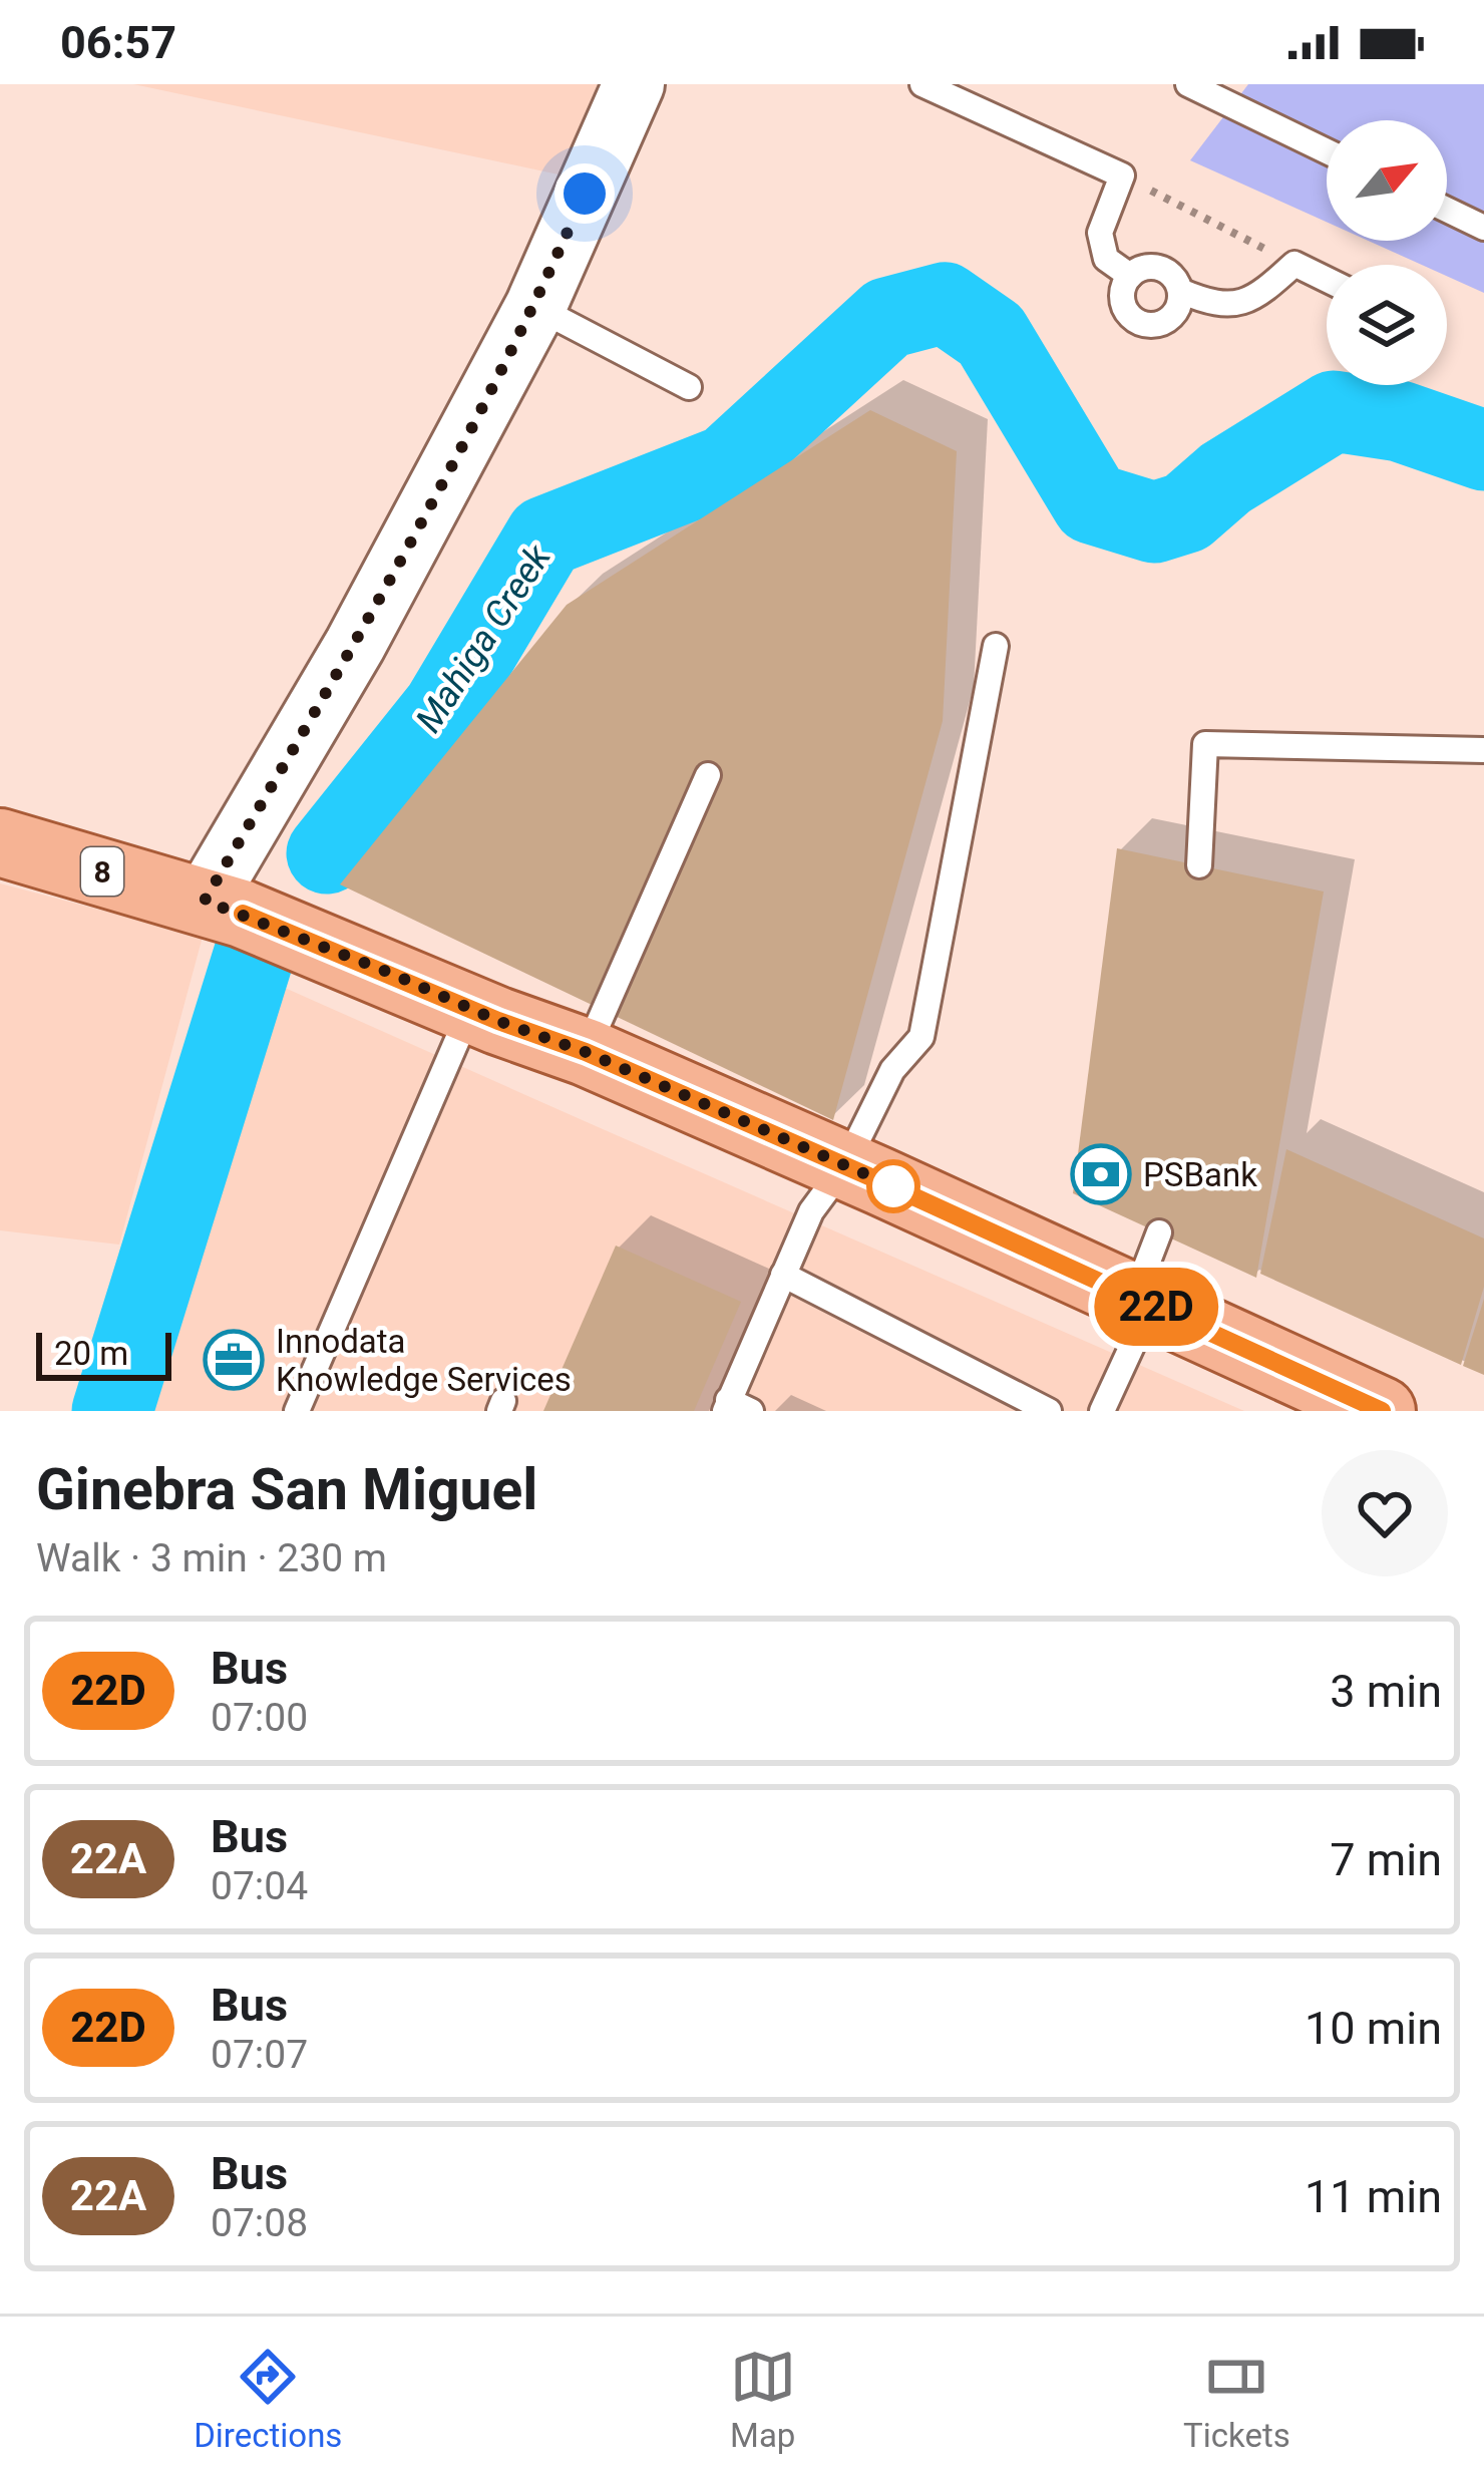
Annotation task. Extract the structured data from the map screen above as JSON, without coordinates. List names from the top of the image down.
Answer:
{
  "streets": {
    "main road": ["8"]
  },
  "water": ["Mahiga Creek"],
  "places": {
    "bank": ["PSBank"],
    "office": ["Innodata Knowledge Services"]
  },
  "lines": ["bus line 22D"],
  "scale_bar": "20 m",
  "north": "top right",
  "page": {
    "status": "06:57",
    "on_map": "22D",
    "scale": "20 m",
    "heading": ["Ginebra San Miguel", "Walk · 3 min · 230 m"],
    "list": [
      {
        "mark": "22D",
        "name": "Bus",
        "note": "07:00",
        "value": "3 min"
      },
      {
        "mark": "22A",
        "name": "Bus",
        "note": "07:04",
        "value": "7 min"
      },
      {
        "mark": "22D",
        "name": "Bus",
        "note": "07:07",
        "value": "10 min"
      },
      {
        "mark": "22A",
        "name": "Bus",
        "note": "07:08",
        "value": "11 min"
      }
    ],
    "tabs": ["Directions", "Map", "Tickets"]
  }
}
